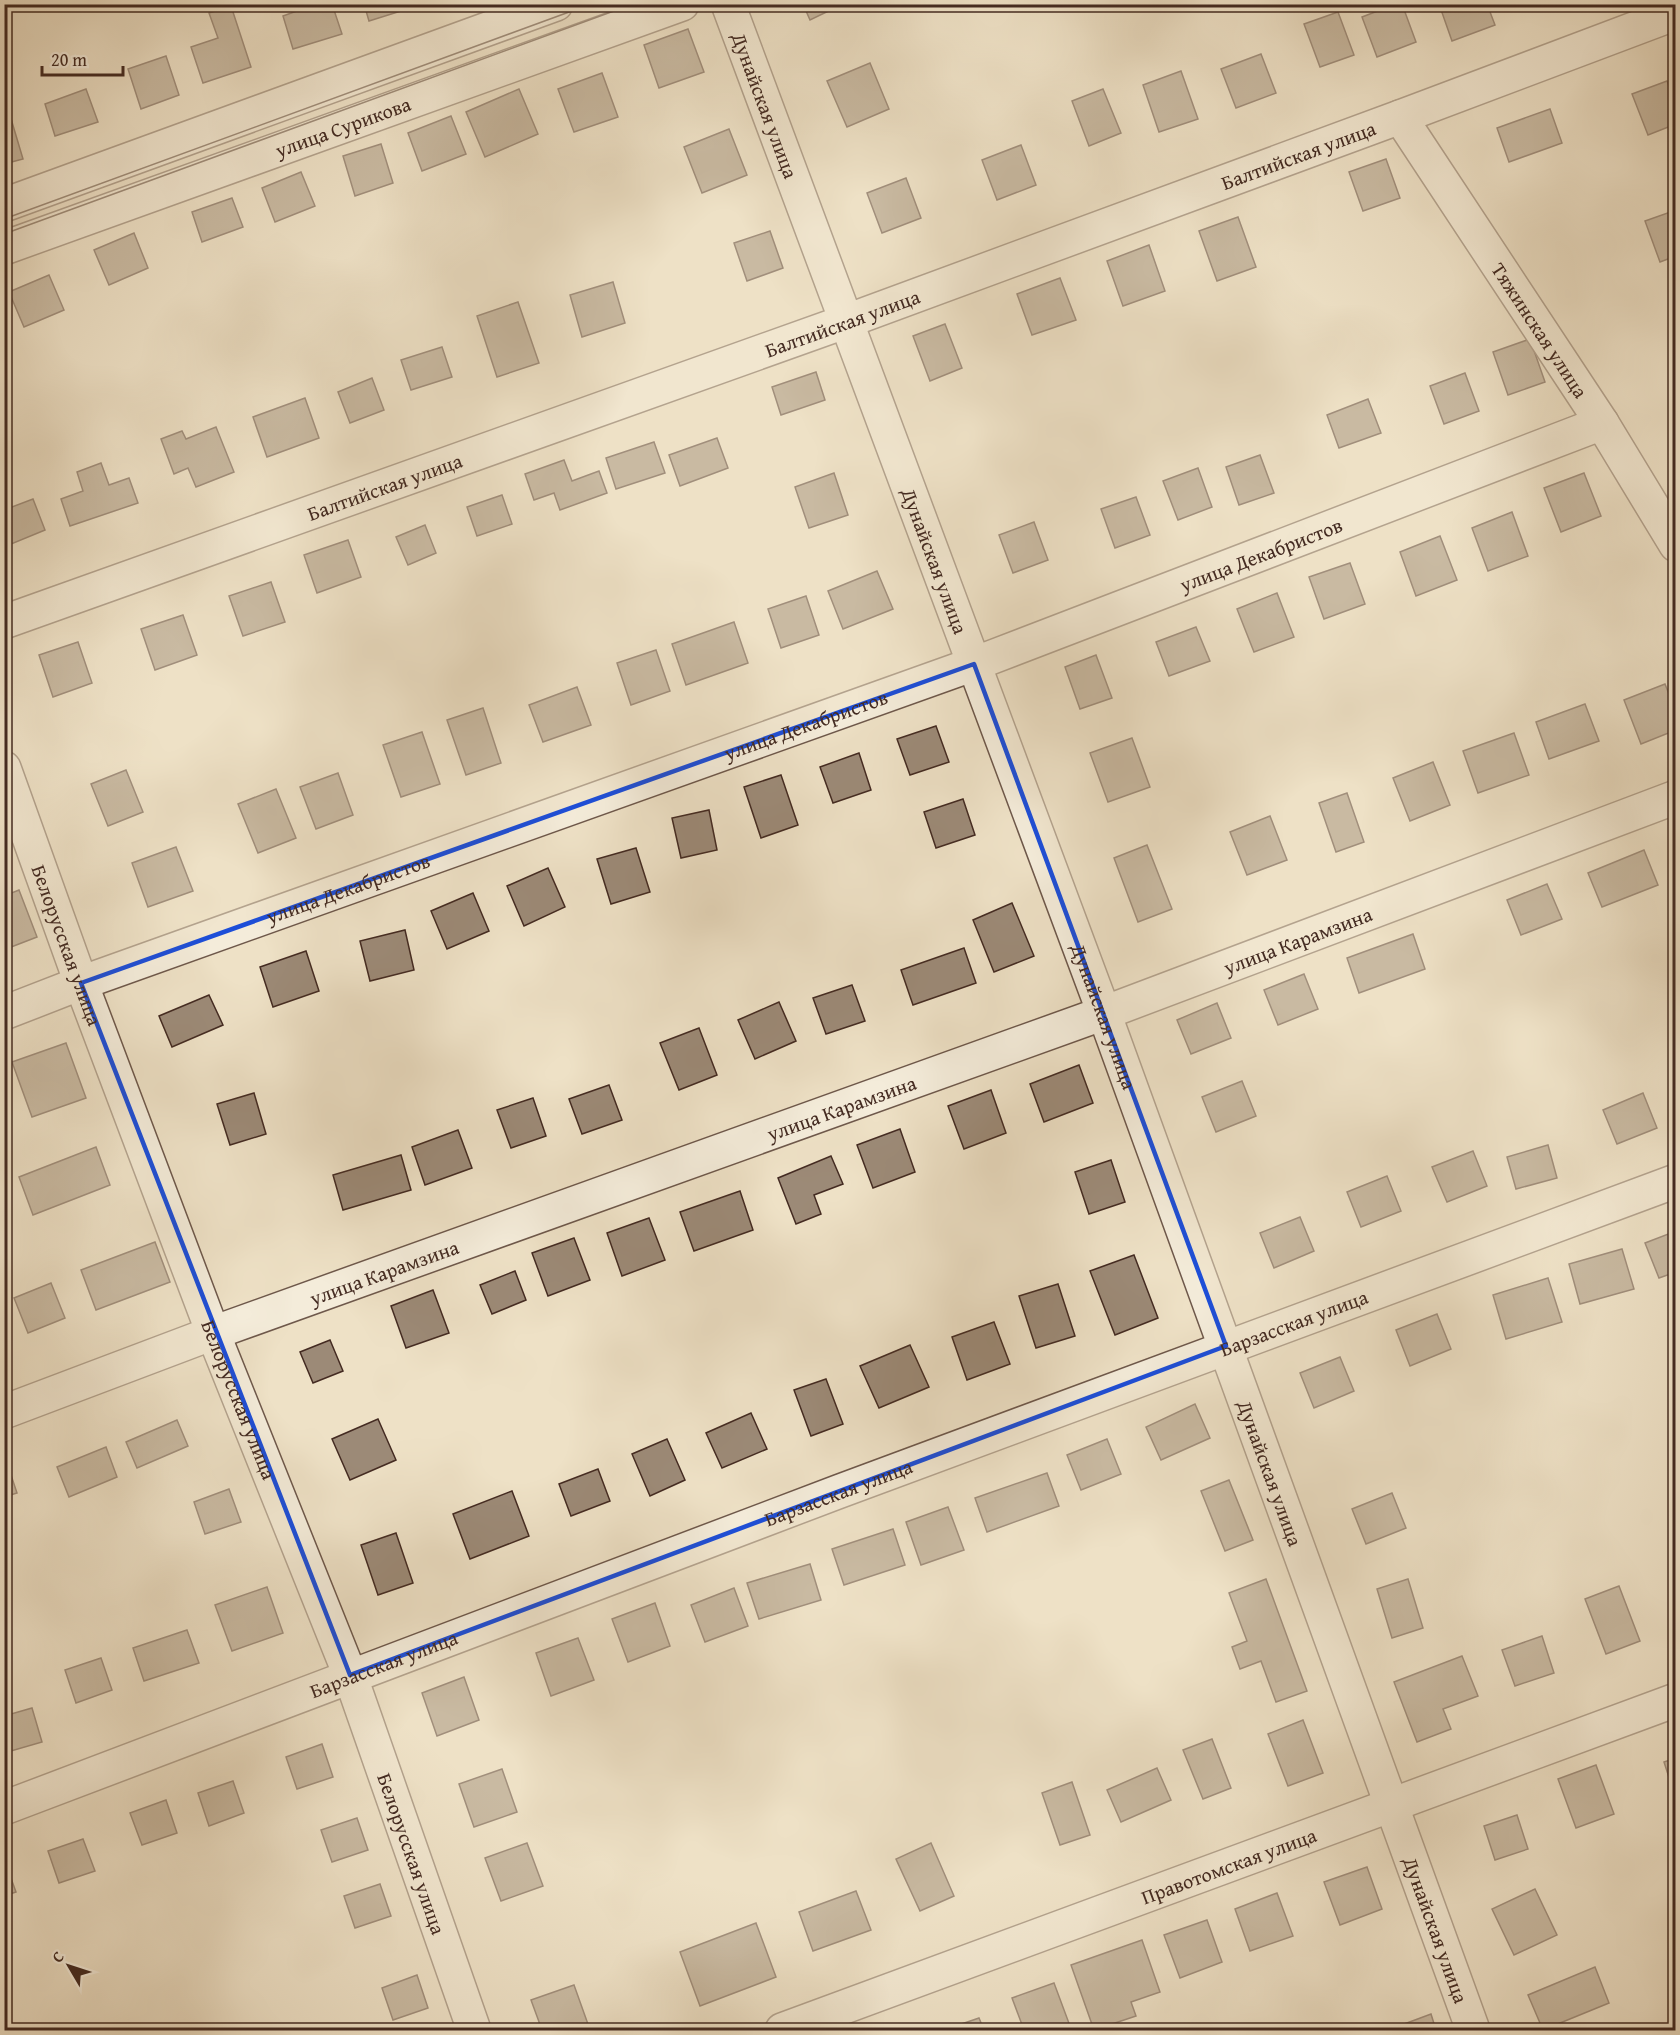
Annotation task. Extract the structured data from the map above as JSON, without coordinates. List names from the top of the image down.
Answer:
{
  "streets": {
    "street": [
      "Дунайская улица",
      "улица Сурикова",
      "Балтийская улица",
      "Тяжинская улица",
      "улица Декабристов",
      "улица Карамзина",
      "Белорусская улица",
      "Барзасская улица",
      "Правотомская улица"
    ]
  },
  "crossings": [
    ["Дунайская улица", "Балтийская улица"],
    ["Дунайская улица", "улица Декабристов"],
    ["Дунайская улица", "улица Карамзина"],
    ["Дунайская улица", "Барзасская улица"],
    ["Дунайская улица", "Правотомская улица"],
    ["Балтийская улица", "Тяжинская улица"],
    ["Тяжинская улица", "улица Декабристов"],
    ["улица Декабристов", "Белорусская улица"],
    ["улица Карамзина", "Белорусская улица"],
    ["Белорусская улица", "Барзасская улица"]
  ],
  "scale_bar": "20 m",
  "north": "top left"
}
